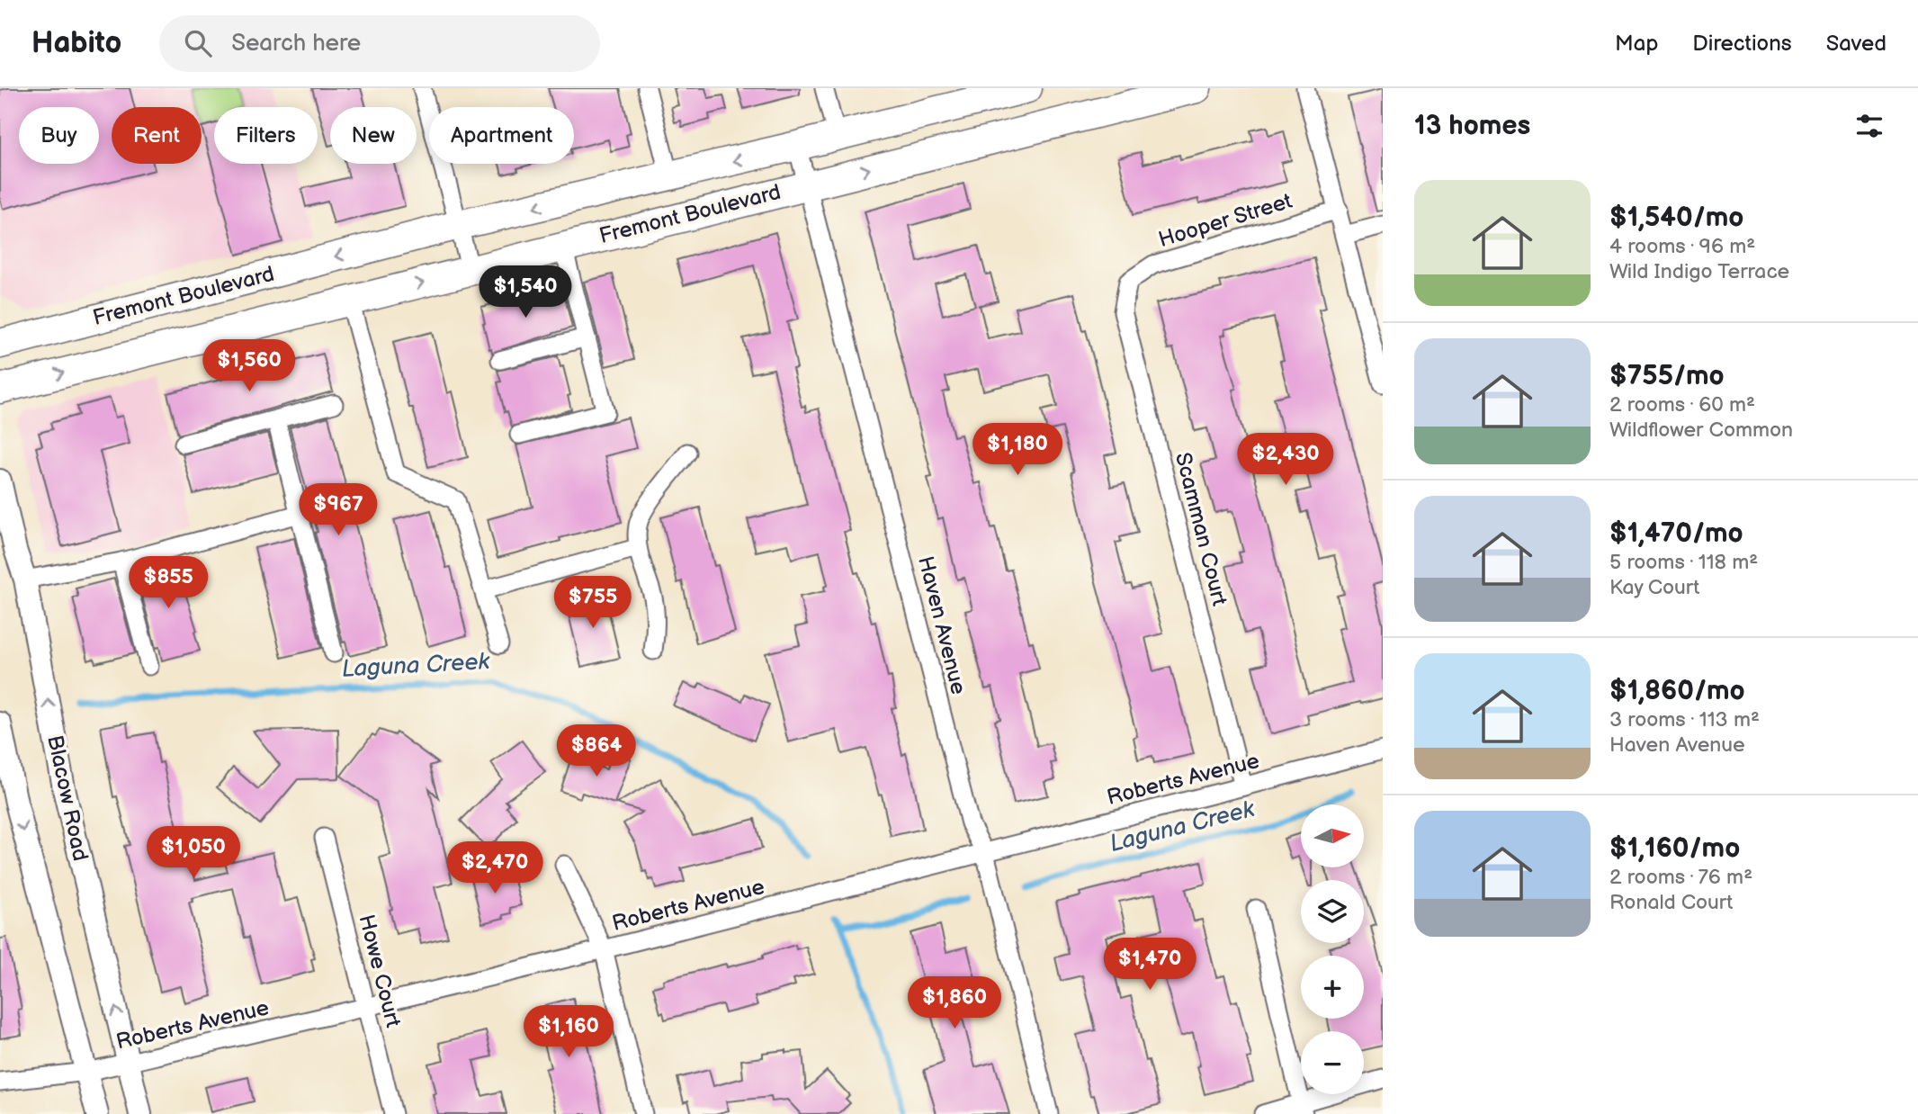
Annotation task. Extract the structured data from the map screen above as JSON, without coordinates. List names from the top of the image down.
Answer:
{
  "streets": {
    "main road": ["Fremont Boulevard"],
    "street": [
      "Hooper Street",
      "Scamman Court",
      "Haven Avenue",
      "Roberts Avenue",
      "Blacow Road",
      "Howe Court"
    ]
  },
  "crossings": [
    ["Fremont Boulevard", "Haven Avenue"],
    ["Hooper Street", "Scamman Court"],
    ["Scamman Court", "Roberts Avenue"],
    ["Haven Avenue", "Roberts Avenue"],
    ["Roberts Avenue", "Blacow Road"],
    ["Roberts Avenue", "Howe Court"]
  ],
  "water": ["Laguna Creek"],
  "north": "right",
  "page": {
    "header": "Habito",
    "search": "Search here",
    "nav": ["Map", "Directions", "Saved"],
    "heading": "13 homes",
    "chip": [
      "Buy",
      "Rent",
      "Filters",
      "New",
      "Apartment"
    ],
    "list": [
      {
        "name": "$1,540/mo",
        "note": "4 rooms · 96 m² · Wild Indigo Terrace"
      },
      {
        "name": "$755/mo",
        "note": "2 rooms · 60 m² · Wildflower Common"
      },
      {
        "name": "$1,470/mo",
        "note": "5 rooms · 118 m² · Kay Court"
      },
      {
        "name": "$1,860/mo",
        "note": "3 rooms · 113 m² · Haven Avenue"
      },
      {
        "name": "$1,160/mo",
        "note": "2 rooms · 76 m² · Ronald Court"
      }
    ],
    "price": [
      "$1,540",
      "$1,560",
      "$1,180",
      "$2,430",
      "$967",
      "$855",
      "$755",
      "$864",
      "$1,050",
      "$2,470",
      "$1,470",
      "$1,860",
      "$1,160"
    ],
    "map_buttons": ["+", "−"]
  }
}
